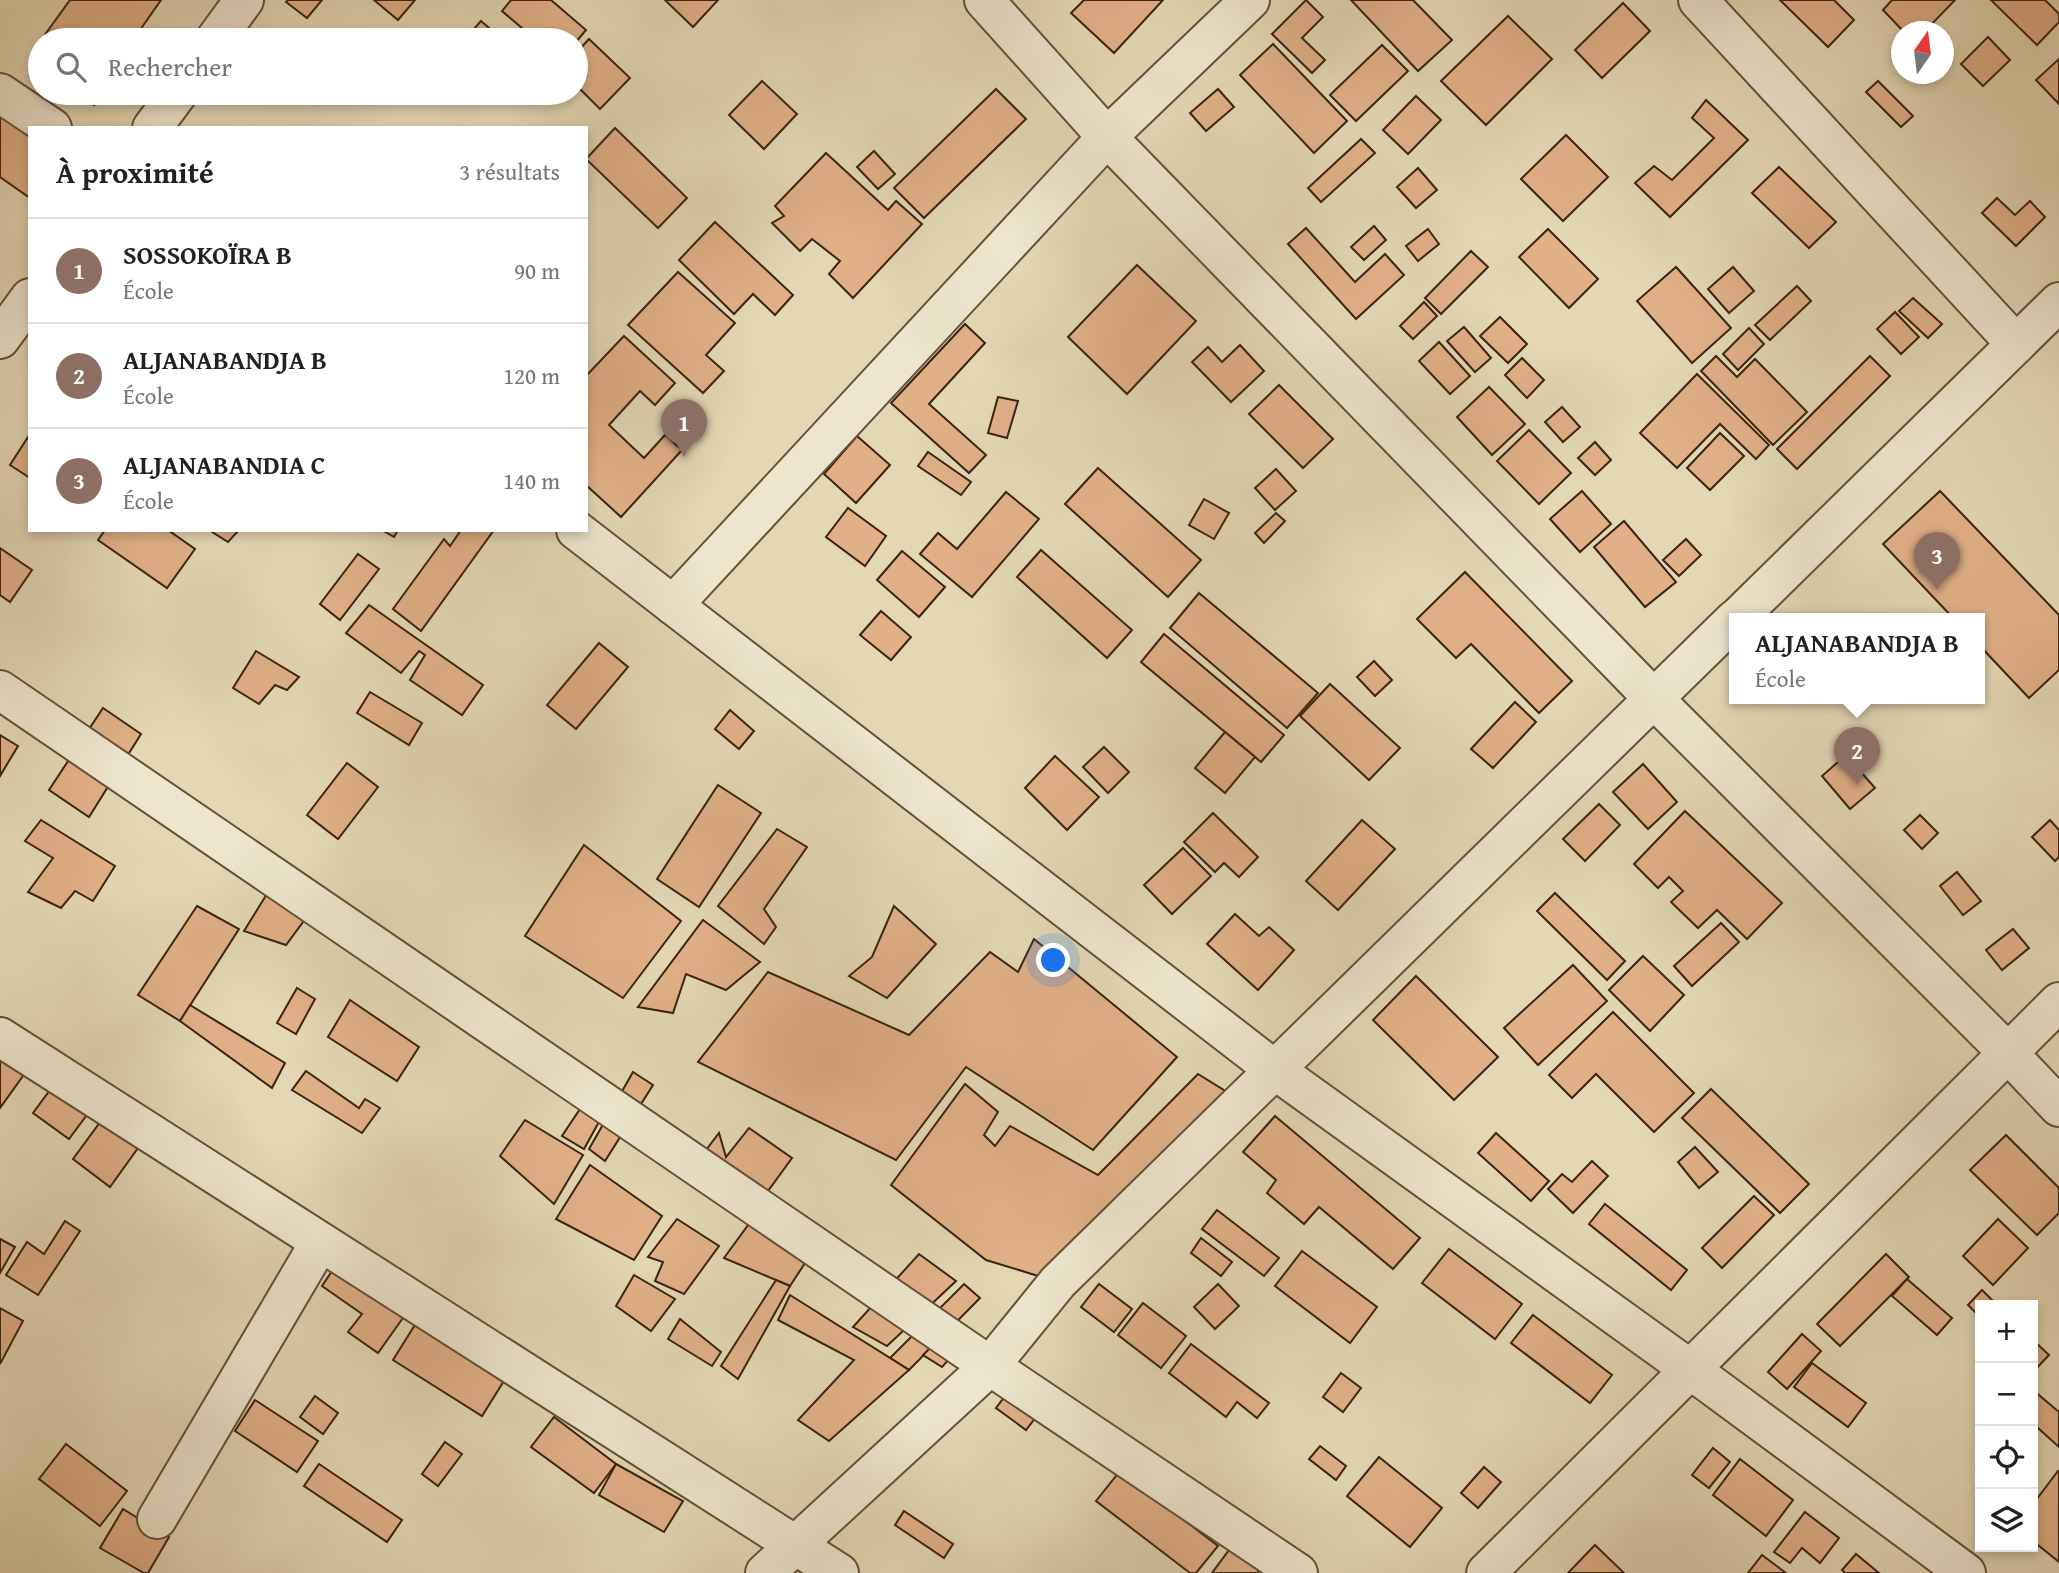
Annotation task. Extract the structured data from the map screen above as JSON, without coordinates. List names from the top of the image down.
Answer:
{
  "north": "top",
  "page": {
    "search": "Rechercher",
    "heading": ["À proximité", "3 résultats"],
    "list": [
      {
        "mark": "1",
        "name": "SOSSOKOÏRA B",
        "note": "École",
        "value": "90 m"
      },
      {
        "mark": "2",
        "name": "ALJANABANDJA B",
        "note": "École",
        "value": "120 m"
      },
      {
        "mark": "3",
        "name": "ALJANABANDIA C",
        "note": "École",
        "value": "140 m"
      }
    ],
    "pins": ["1", "3", "2"],
    "popup": ["ALJANABANDJA B", "École"],
    "map_buttons": ["+", "−"]
  }
}
